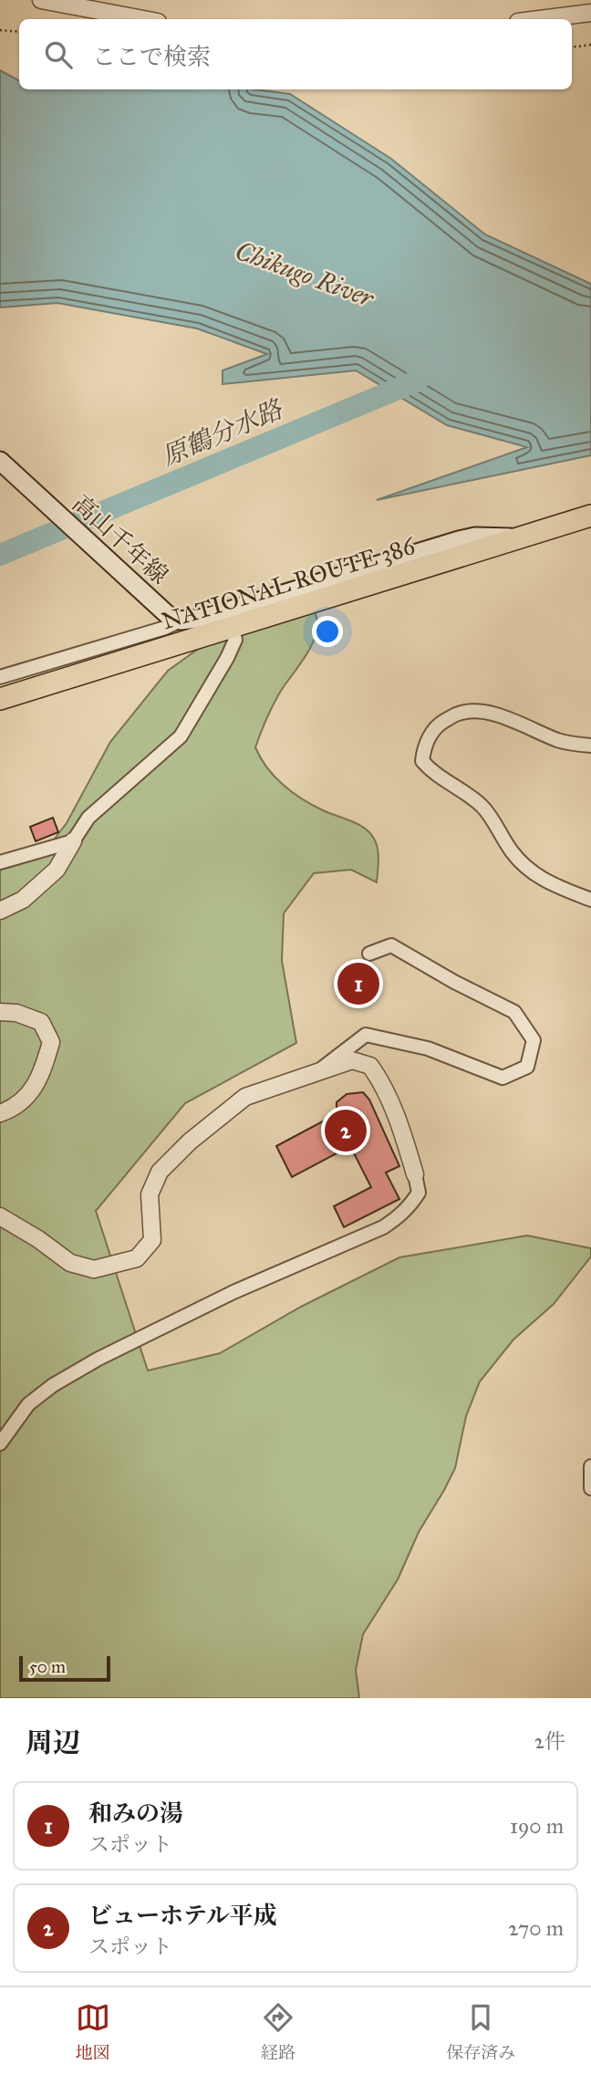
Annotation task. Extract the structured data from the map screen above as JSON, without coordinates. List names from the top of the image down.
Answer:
{
  "streets": {
    "highway": ["NATIONAL ROUTE 386"],
    "main road": ["高山千年線"]
  },
  "water": ["Chikugo River", "原鶴分水路"],
  "scale_bar": "50 m",
  "page": {
    "search": "ここで検索",
    "pins": ["1", "2"],
    "scale": "50 m",
    "heading": ["周辺", "2件"],
    "list": [
      {
        "mark": "1",
        "name": "和みの湯",
        "note": "スポット",
        "value": "190 m"
      },
      {
        "mark": "2",
        "name": "ビューホテル平成",
        "note": "スポット",
        "value": "270 m"
      }
    ],
    "nav": ["地図", "経路", "保存済み"]
  }
}
